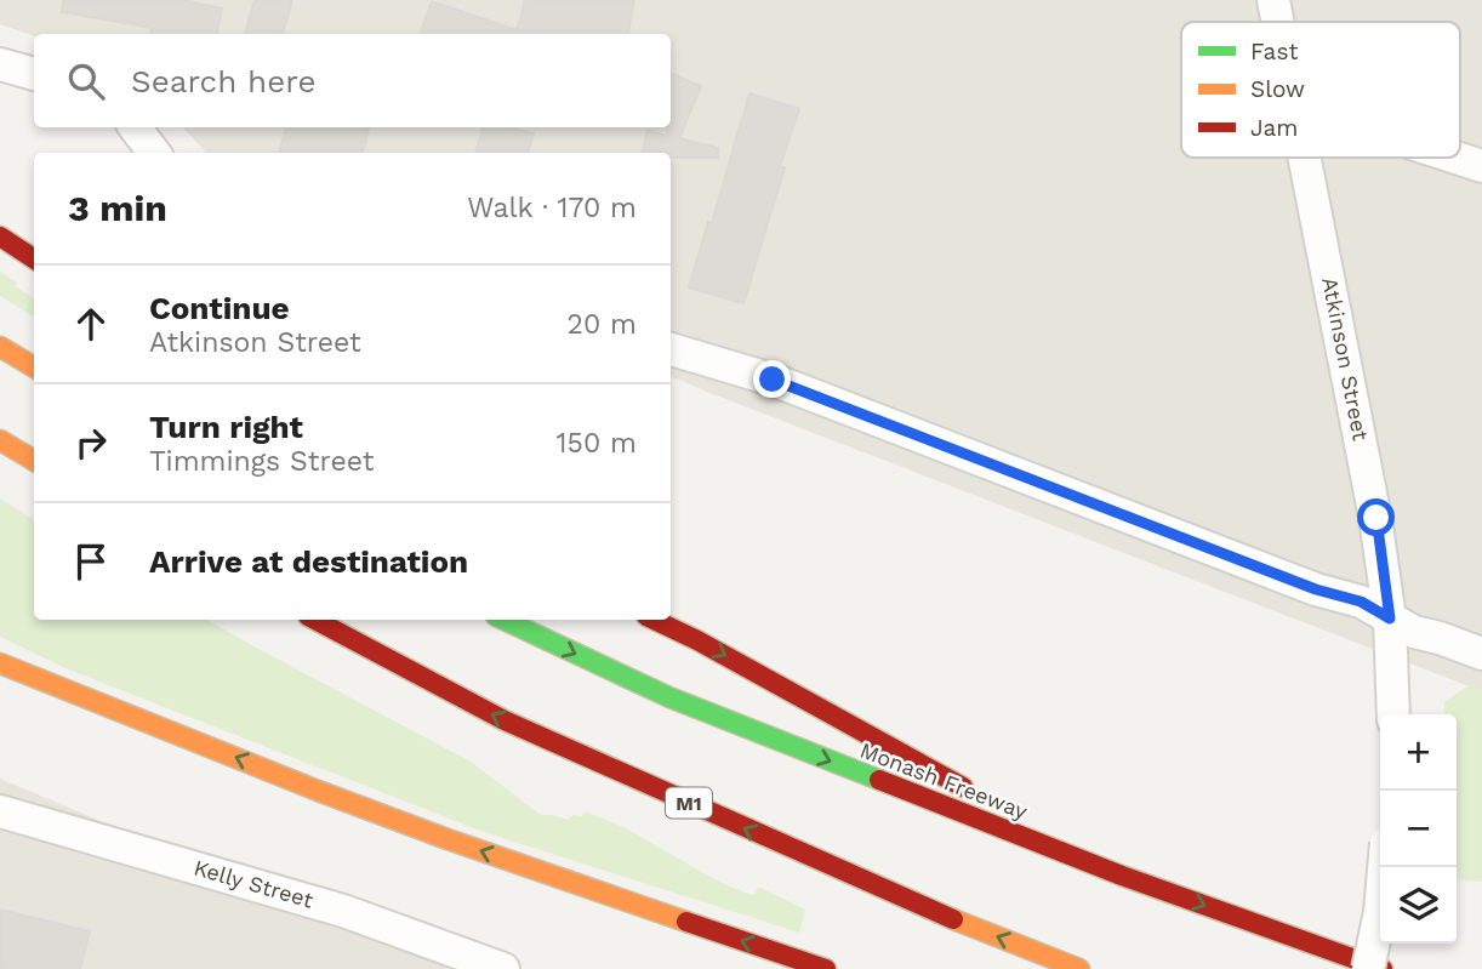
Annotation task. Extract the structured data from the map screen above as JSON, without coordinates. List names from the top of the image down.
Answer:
{
  "streets": {
    "highway": ["Monash Freeway", "M1"],
    "street": ["Atkinson Street", "Kelly Street"]
  },
  "legend": ["Fast", "Slow", "Jam"],
  "page": {
    "search": "Search here",
    "heading": ["3 min", "Walk · 170 m"],
    "list": [
      ["Continue", "Atkinson Street", "20 m"],
      ["Turn right", "Timmings Street", "150 m"],
      "Arrive at destination"
    ],
    "map_buttons": ["+", "−"]
  }
}
